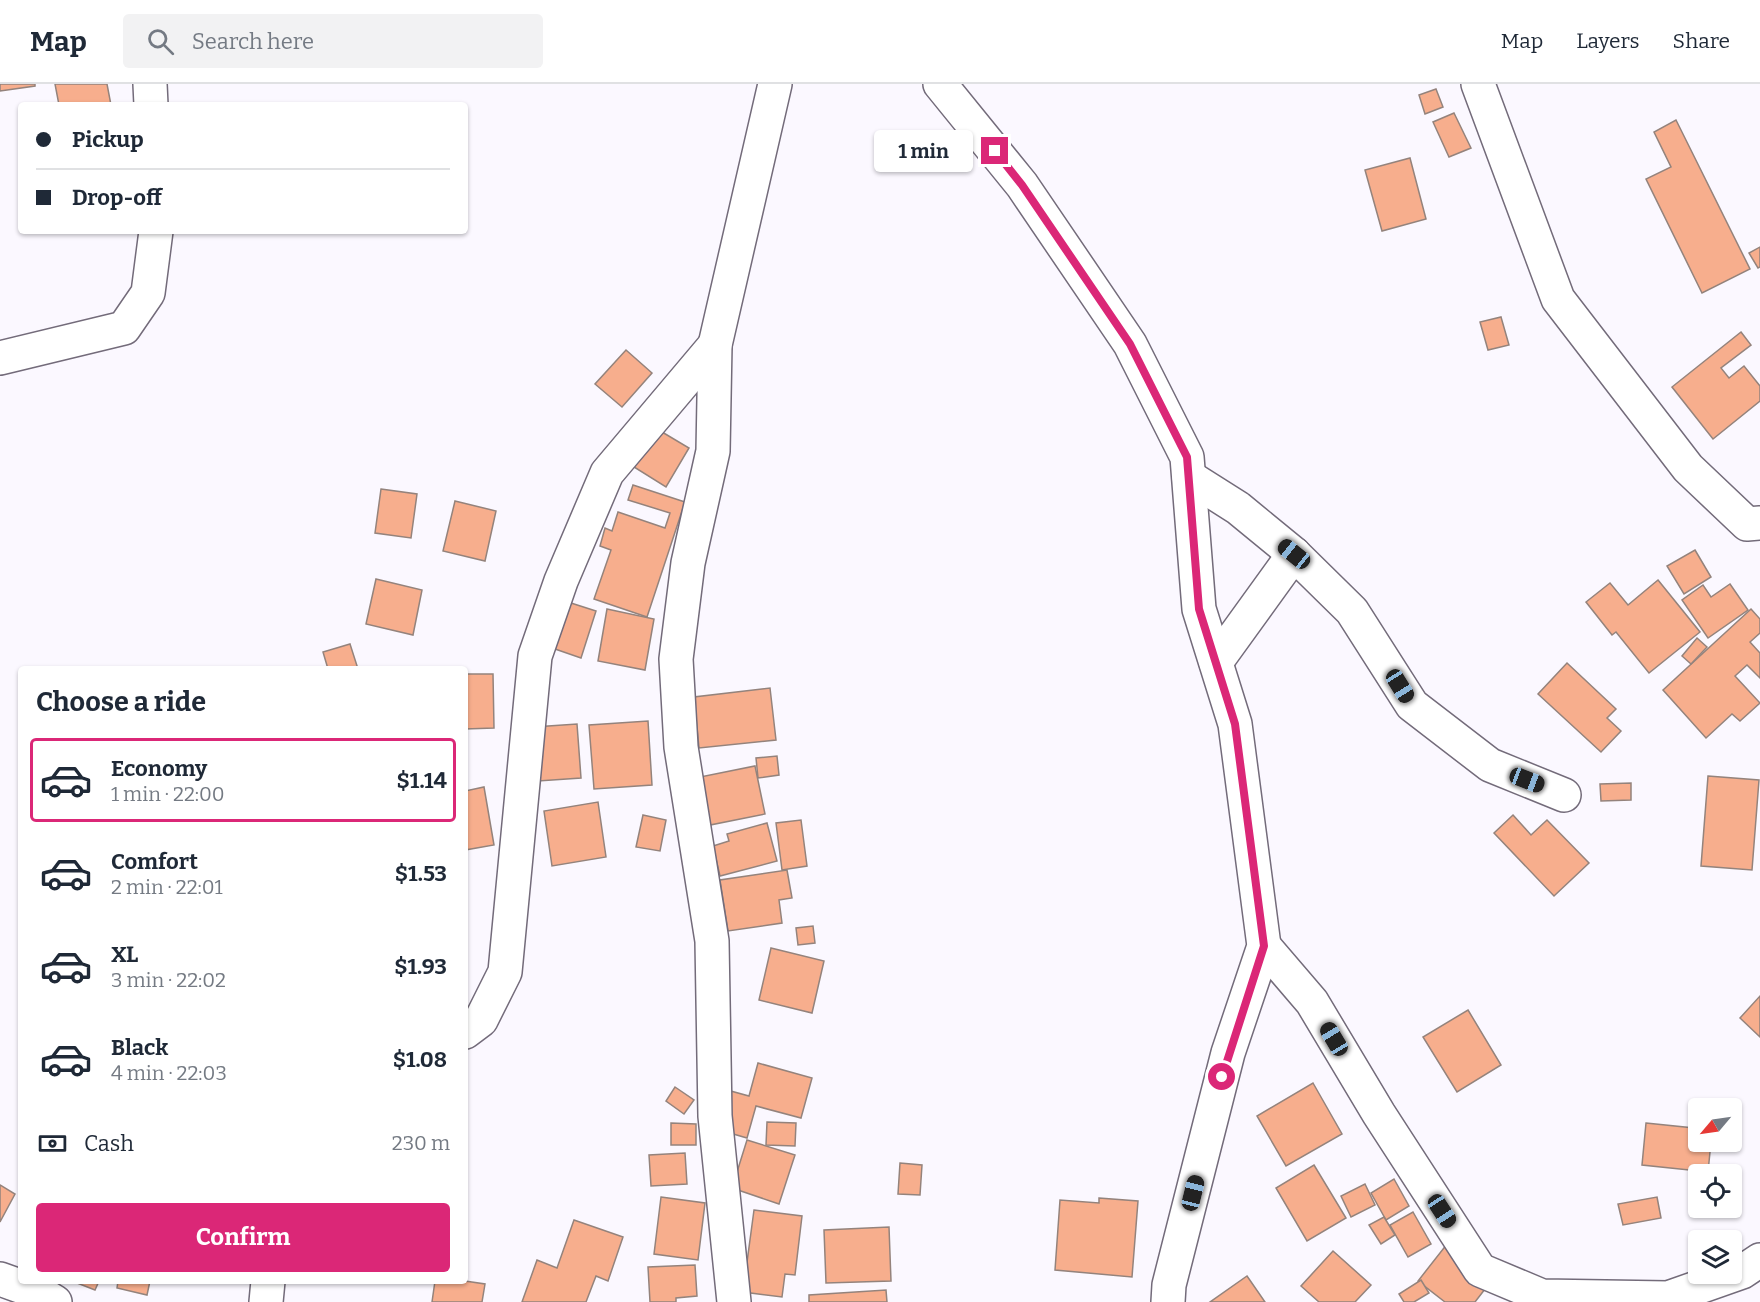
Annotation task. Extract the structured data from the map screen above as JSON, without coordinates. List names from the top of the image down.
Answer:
{
  "north": "bottom left",
  "page": {
    "header": "Map",
    "search": "Search here",
    "nav": ["Map", "Layers", "Share"],
    "banner": ["Pickup", "Drop-off"],
    "bubble": "1 min",
    "heading": "Choose a ride",
    "list": [
      {
        "name": "Economy",
        "note": "1 min · 22:00",
        "value": "$1.14"
      },
      {
        "name": "Comfort",
        "note": "2 min · 22:01",
        "value": "$1.53"
      },
      {
        "name": "XL",
        "note": "3 min · 22:02",
        "value": "$1.93"
      },
      {
        "name": "Black",
        "note": "4 min · 22:03",
        "value": "$1.08"
      }
    ],
    "pay": ["Cash", "230 m"],
    "buttons": "Confirm"
  }
}
